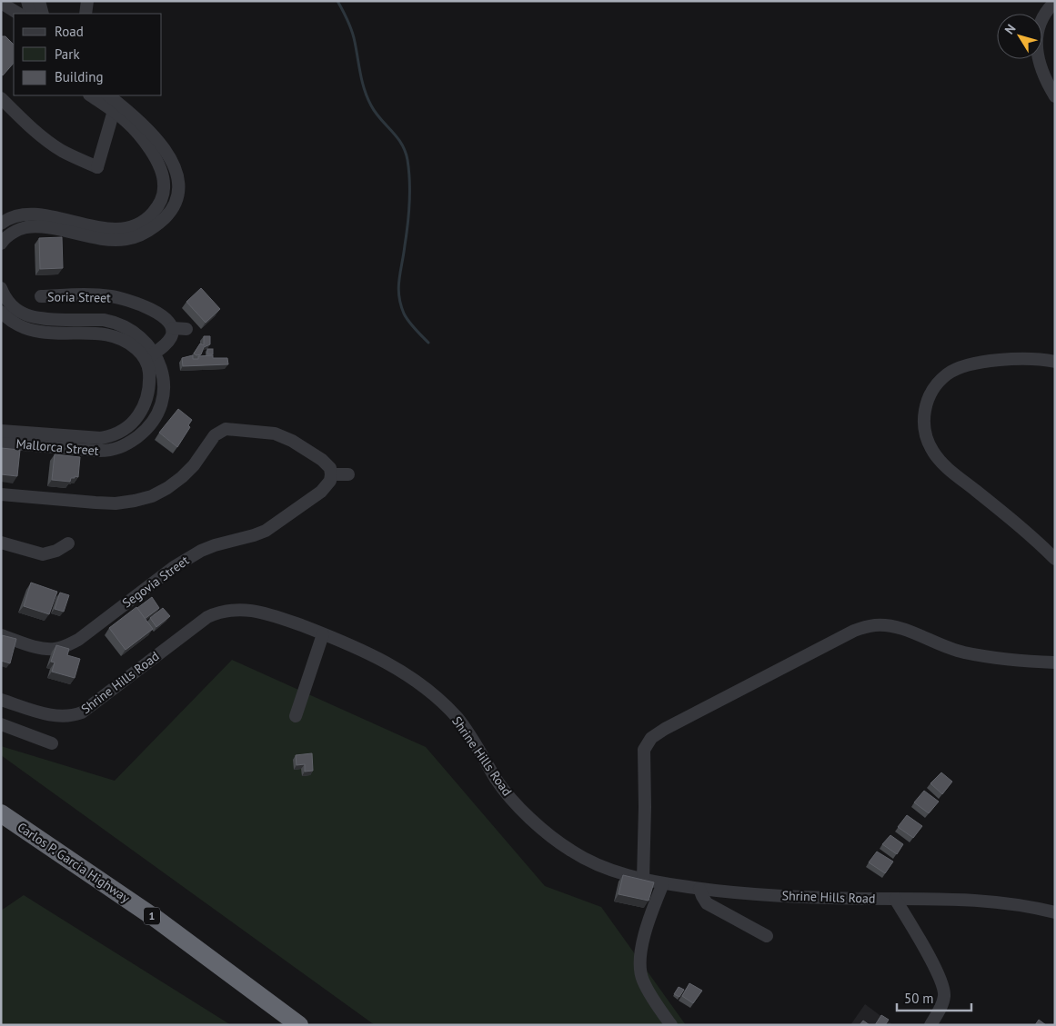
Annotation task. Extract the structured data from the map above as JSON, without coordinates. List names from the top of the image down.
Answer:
{
  "streets": {
    "highway": ["Carlos P. Garcia Highway", "1"],
    "street": [
      "Soria Street",
      "Mallorca Street",
      "Segovia Street",
      "Shrine Hills Road"
    ]
  },
  "legend": ["Road", "Park", "Building"],
  "scale_bar": "50 m",
  "north": "top left"
}
